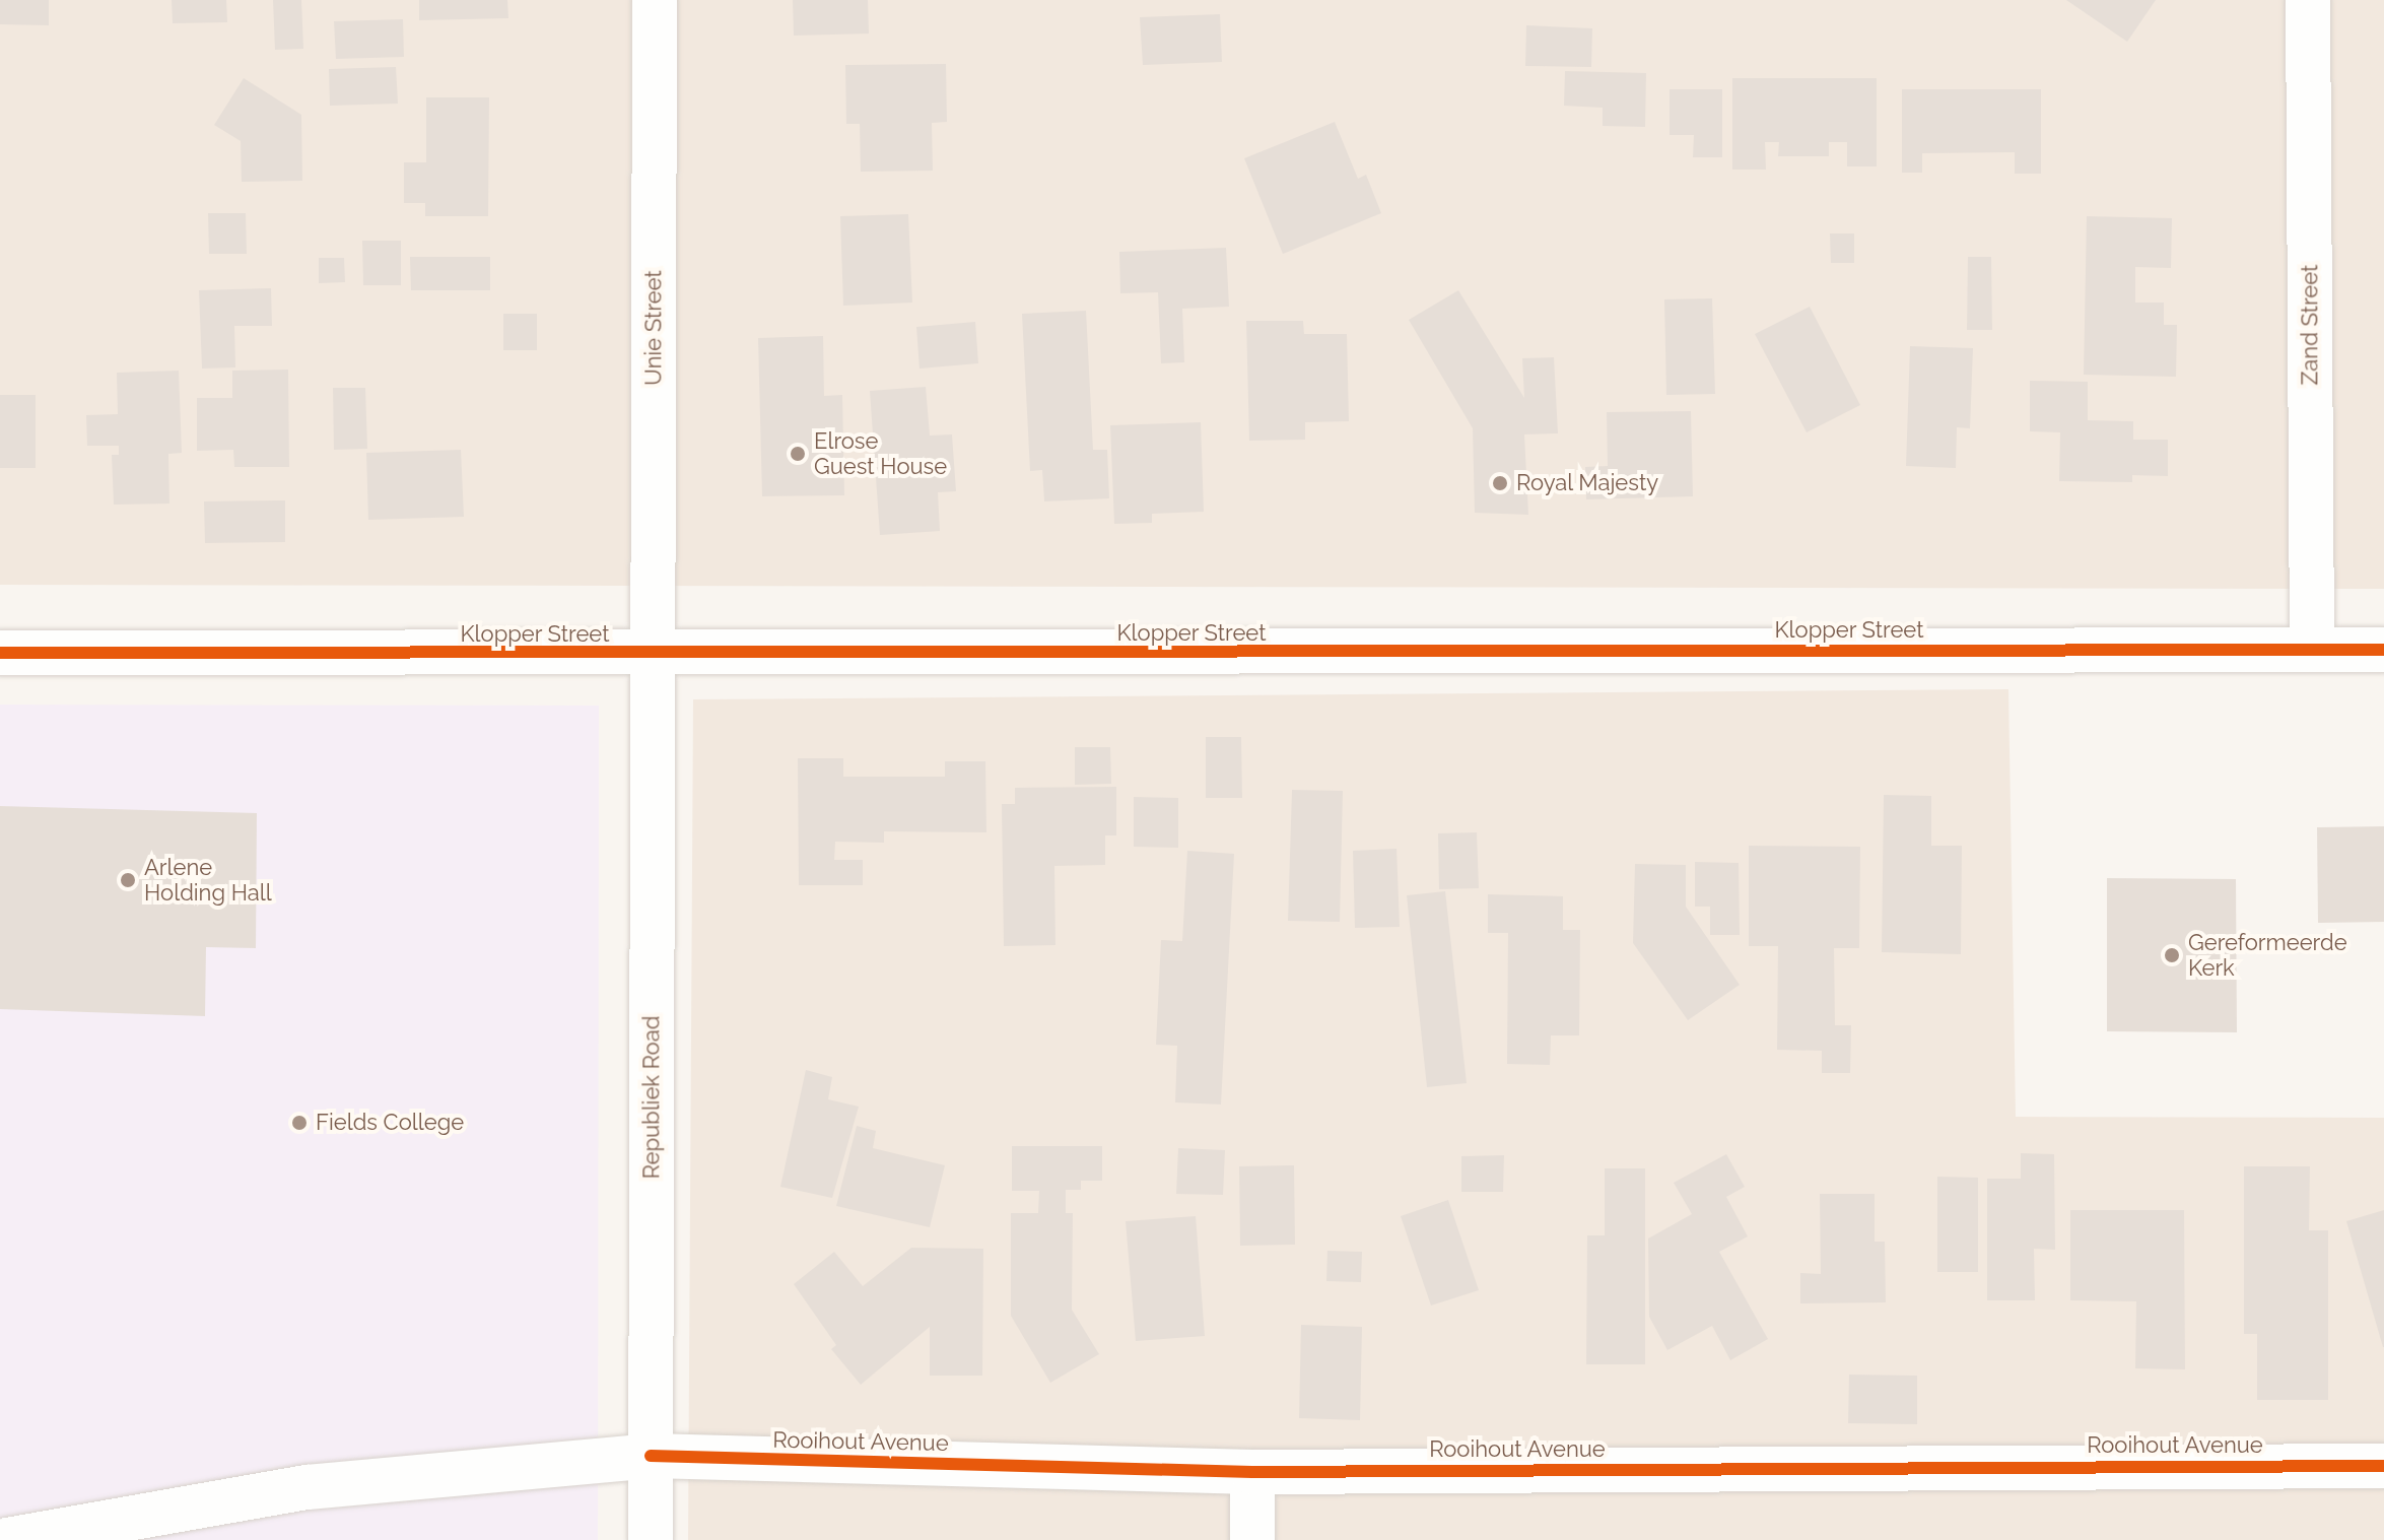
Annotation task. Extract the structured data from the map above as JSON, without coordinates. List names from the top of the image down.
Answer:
{
  "streets": {
    "street": [
      "Zand Street",
      "Unie Street",
      "Klopper Street",
      "Republiek Road",
      "Rooihout Avenue"
    ]
  },
  "crossings": [
    ["Zand Street", "Klopper Street"],
    ["Unie Street", "Klopper Street"],
    ["Unie Street", "Republiek Road"],
    ["Klopper Street", "Republiek Road"],
    ["Republiek Road", "Rooihout Avenue"]
  ],
  "places": [
    "Elrose Guest House",
    "Royal Majesty",
    "Arlene Holding Hall",
    "Gereformeerde Kerk",
    "Fields College"
  ]
}
